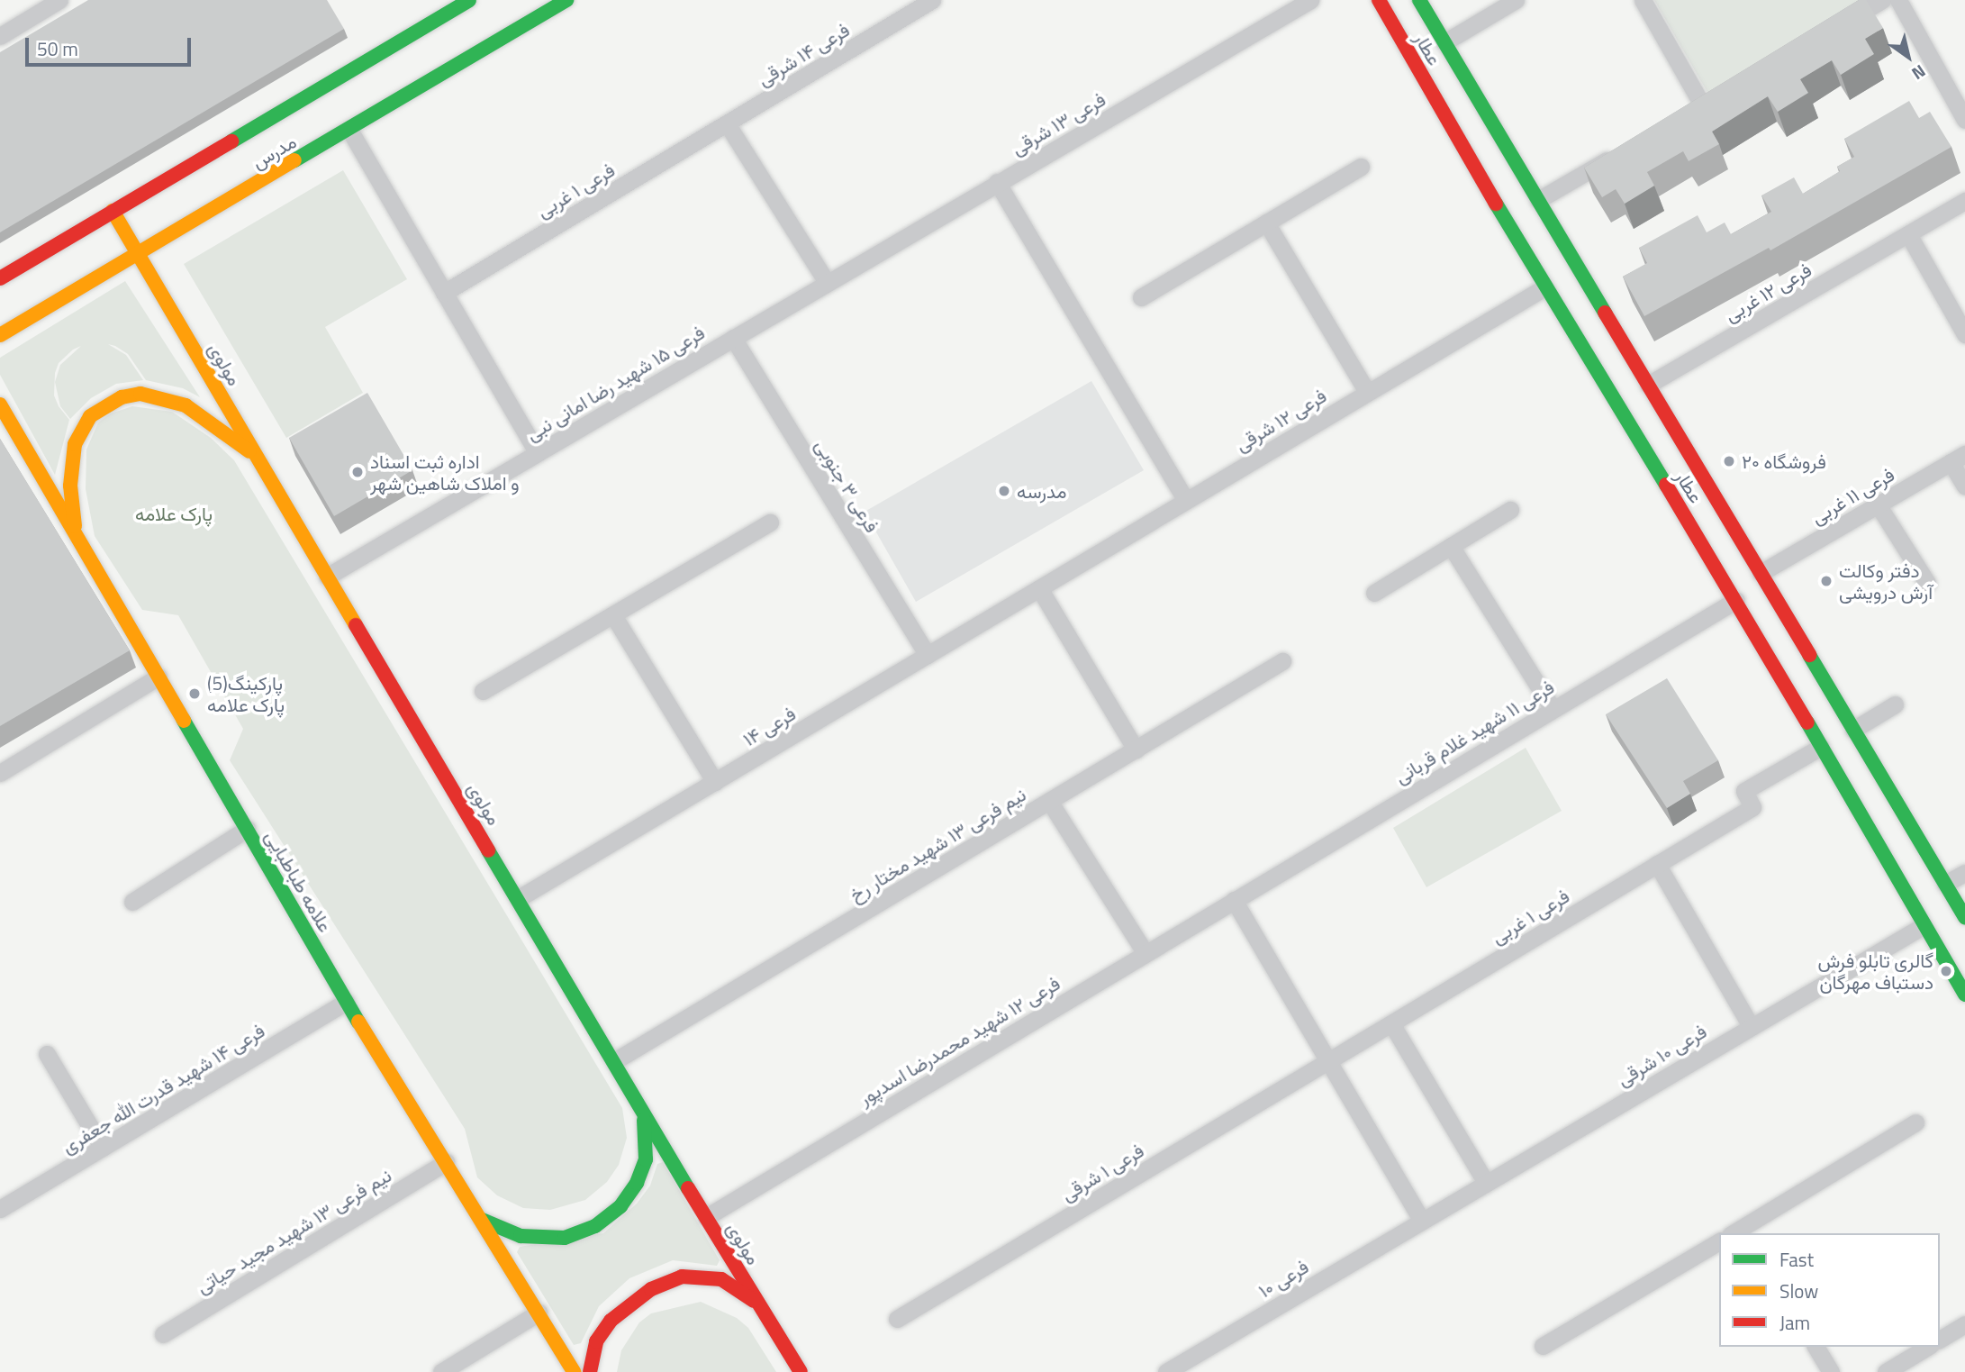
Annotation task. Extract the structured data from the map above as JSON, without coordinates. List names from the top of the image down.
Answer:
{
  "streets": {
    "main road": [
      "عطار",
      "مدرس",
      "مولوی",
      "علامه طباطبایی"
    ],
    "street": [
      "فرعی ۱۴ شرقی",
      "فرعی ۱۳ شرقی",
      "فرعی ۱ غربی",
      "فرعی ۱۲ غربی",
      "فرعی ۱۵ شهید رضا امانی نبی",
      "فرعی ۱۲ شرقی",
      "فرعی ۳ جنوبی",
      "فرعی ۱۱ غربی",
      "فرعی ۱۴",
      "فرعی ۱۱ شهید غلام قربانی",
      "نیم فرعی ۱۳ شهید مختار رخ",
      "فرعی ۱۲ شهید محمدرضا اسدپور",
      "فرعی ۱۰ شرقی",
      "فرعی ۱۴ شهید قدرت الله جعفری",
      "فرعی ۱ شرقی",
      "نیم فرعی ۱۳ شهید مجید حیاتی",
      "فرعی ۱۰"
    ]
  },
  "crossings": [
    ["عطار", "فرعی ۱ غربی"],
    ["عطار", "فرعی ۱۲ غربی"],
    ["عطار", "فرعی ۱۲ شرقی"],
    ["عطار", "فرعی ۱۱ غربی"],
    ["عطار", "فرعی ۱۱ شهید غلام قربانی"],
    ["عطار", "فرعی ۱۰ شرقی"],
    ["فرعی ۱۴ شرقی", "فرعی ۱ غربی"],
    ["فرعی ۱۳ شرقی", "فرعی ۱۵ شهید رضا امانی نبی"],
    ["مدرس", "مولوی"],
    ["فرعی ۱ غربی", "فرعی ۱ شرقی"],
    ["مولوی", "فرعی ۱۵ شهید رضا امانی نبی"],
    ["مولوی", "فرعی ۱۴"],
    ["مولوی", "نیم فرعی ۱۳ شهید مختار رخ"],
    ["مولوی", "فرعی ۱۲ شهید محمدرضا اسدپور"],
    ["فرعی ۱۵ شهید رضا امانی نبی", "فرعی ۳ جنوبی"],
    ["فرعی ۱۲ شرقی", "فرعی ۱۴"],
    ["فرعی ۳ جنوبی", "فرعی ۱۴"],
    ["فرعی ۱۱ شهید غلام قربانی", "فرعی ۱۲ شهید محمدرضا اسدپور"],
    ["علامه طباطبایی", "فرعی ۱۴ شهید قدرت الله جعفری"],
    ["علامه طباطبایی", "نیم فرعی ۱۳ شهید مجید حیاتی"],
    ["فرعی ۱۰ شرقی", "فرعی ۱۰"]
  ],
  "parks": ["پارک علامه"],
  "places": [
    "فروشگاه ۲۰",
    "اداره ثبت اسناد و املاک شاهین شهر",
    "مدرسه",
    "دفتر وکالت آرش درویشی",
    "پارکینگ(5) پارک علامه",
    "گالری تابلو فرش دستباف مهرگان"
  ],
  "legend": ["Fast", "Slow", "Jam"],
  "scale_bar": "50 m",
  "north": "bottom right"
}
